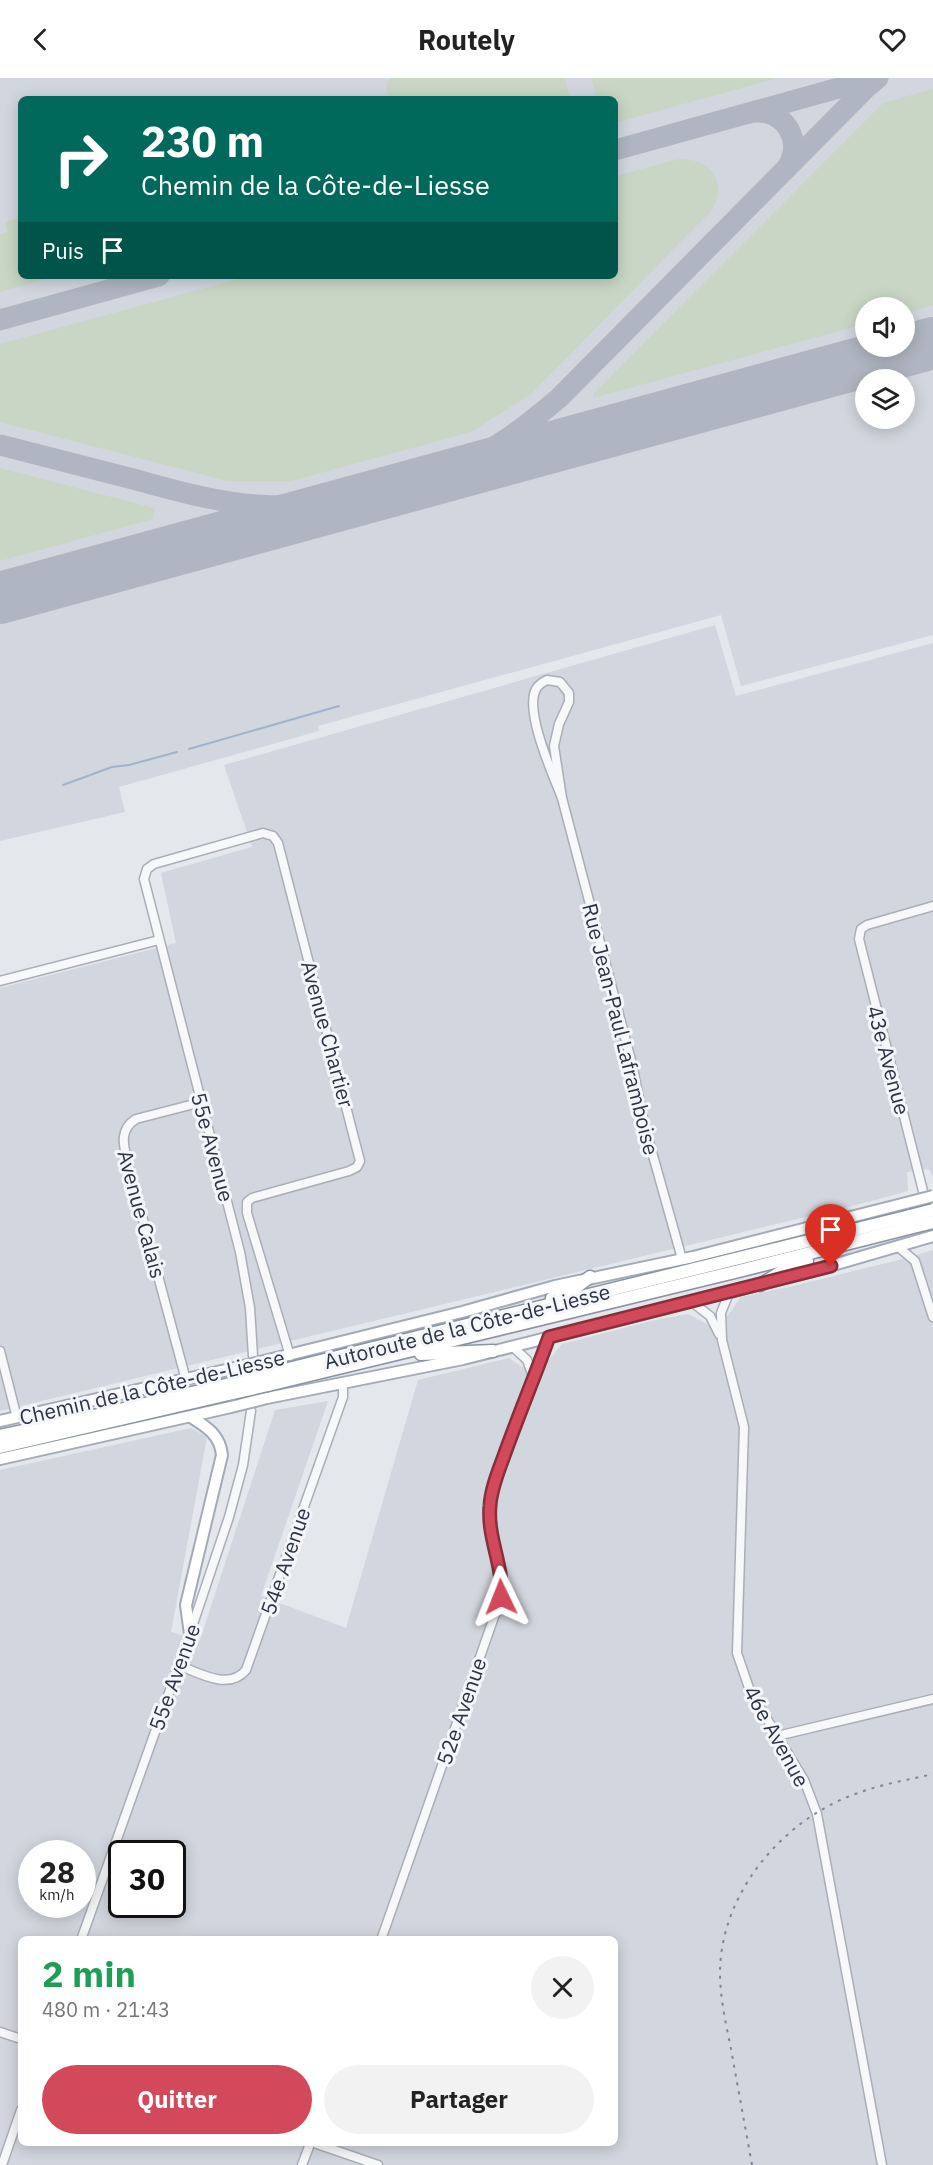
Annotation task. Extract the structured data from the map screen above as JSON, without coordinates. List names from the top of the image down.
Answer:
{
  "streets": {
    "highway": ["Autoroute de la Côte-de-Liesse"],
    "main road": ["Chemin de la Côte-de-Liesse"],
    "street": [
      "Rue Jean-Paul Laframboise",
      "Avenue Chartier",
      "43e Avenue",
      "55e Avenue",
      "Avenue Calais",
      "54e Avenue",
      "52e Avenue",
      "46e Avenue"
    ]
  },
  "crossings": [
    ["Rue Jean-Paul Laframboise", "Chemin de la Côte-de-Liesse"],
    ["Avenue Chartier", "55e Avenue"],
    ["Avenue Chartier", "Chemin de la Côte-de-Liesse"],
    ["43e Avenue", "Chemin de la Côte-de-Liesse"],
    ["55e Avenue", "Avenue Calais"],
    ["55e Avenue", "54e Avenue"],
    ["Avenue Calais", "Chemin de la Côte-de-Liesse"],
    ["Chemin de la Côte-de-Liesse", "54e Avenue"],
    ["Chemin de la Côte-de-Liesse", "52e Avenue"],
    ["Chemin de la Côte-de-Liesse", "46e Avenue"]
  ],
  "page": {
    "header": "Routely",
    "turn": ["230 m", "Chemin de la Côte-de-Liesse"],
    "then": "Puis",
    "speed": "28 km/h",
    "limit": "30",
    "heading": ["2 min", "480 m · 21:43"],
    "buttons": ["Quitter", "Partager"]
  }
}
